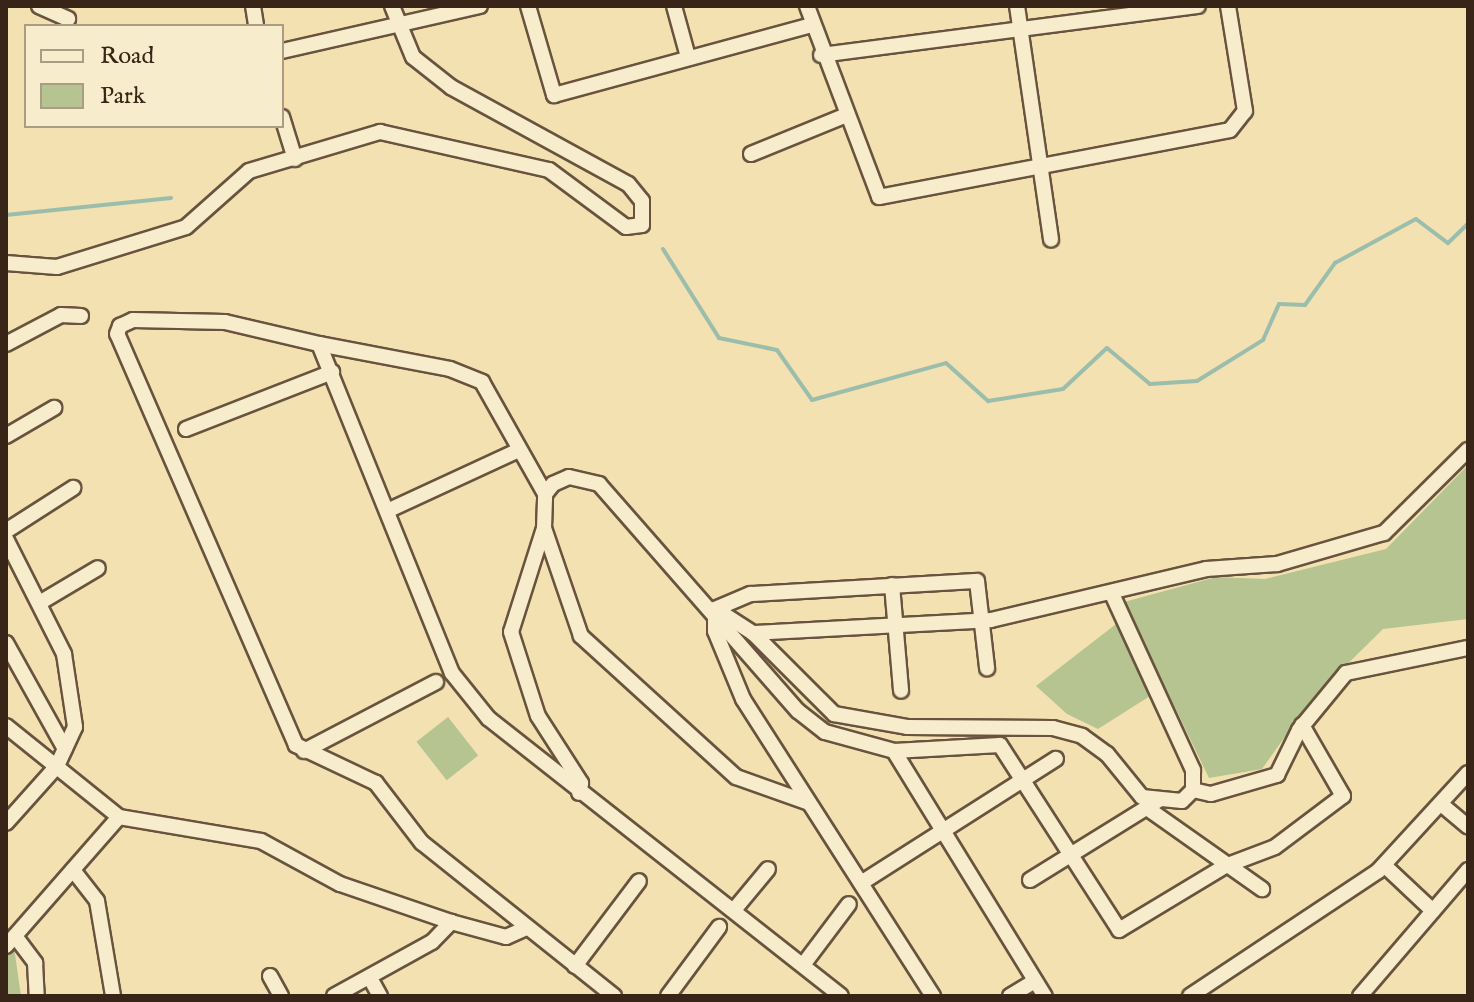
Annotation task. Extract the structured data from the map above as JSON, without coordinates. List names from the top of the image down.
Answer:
{
  "legend": ["Road", "Park"]
}
